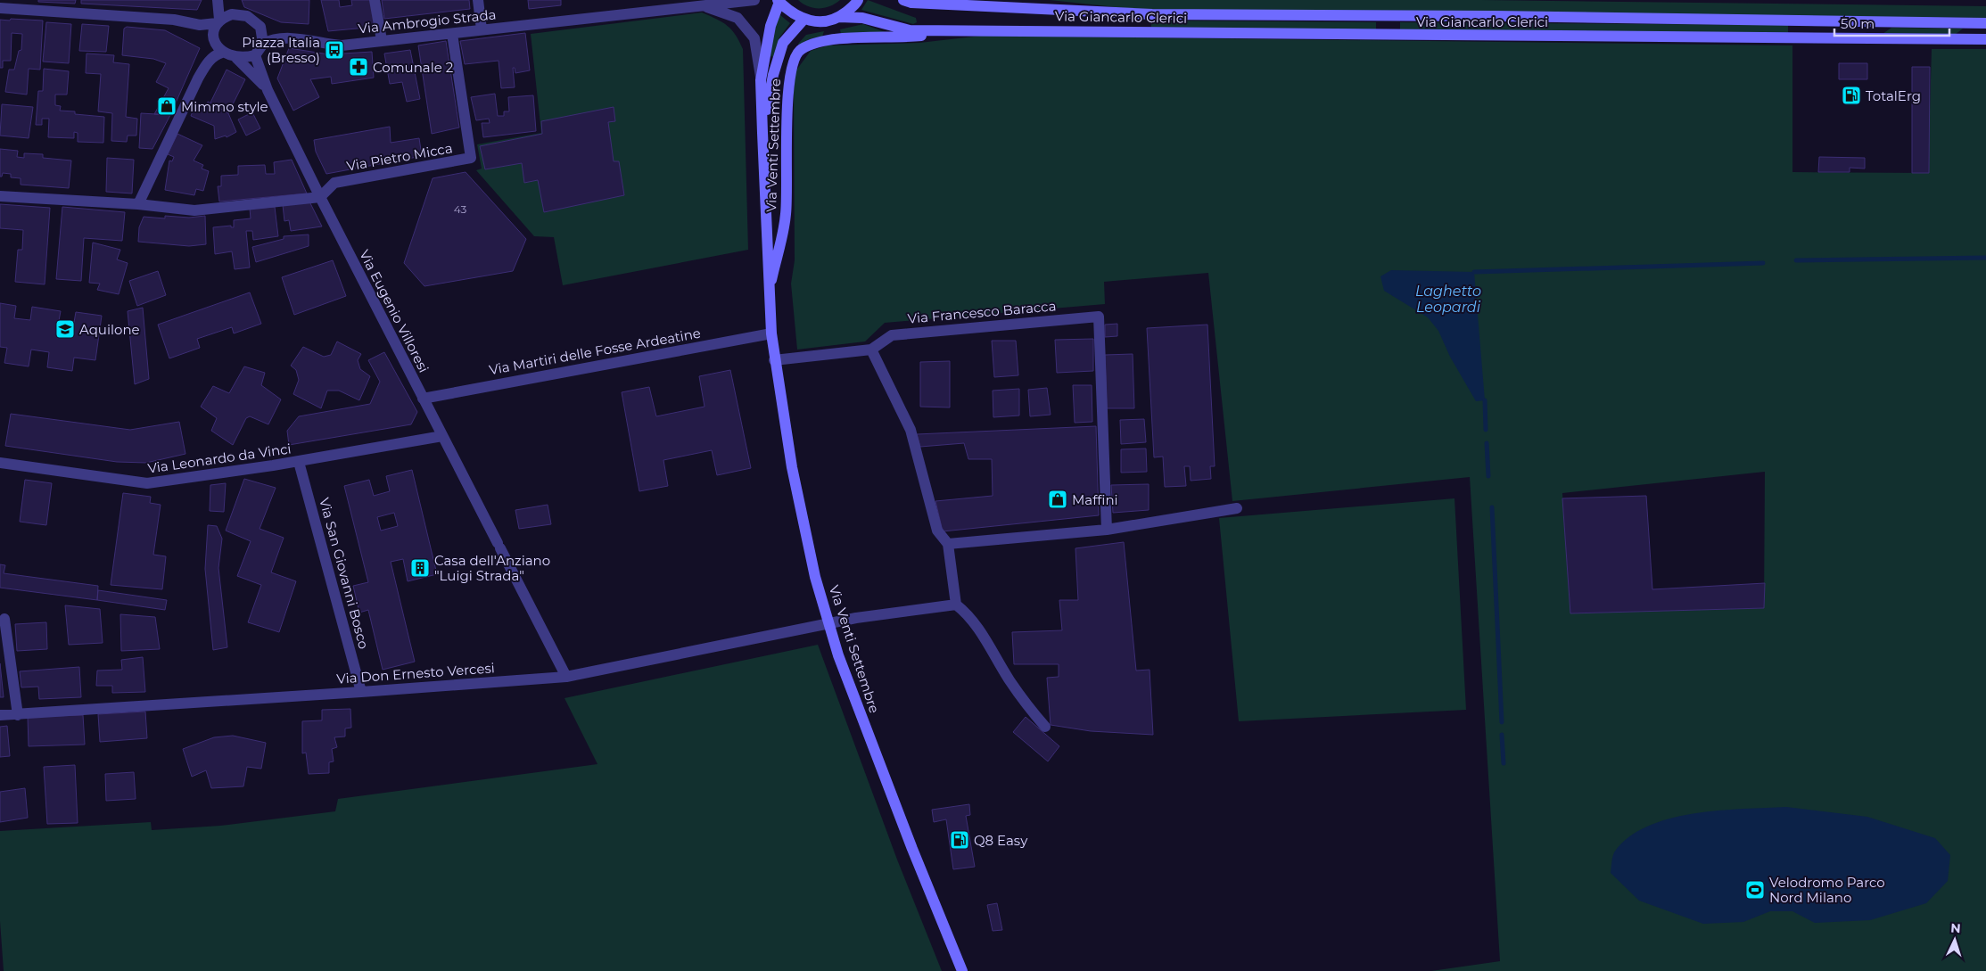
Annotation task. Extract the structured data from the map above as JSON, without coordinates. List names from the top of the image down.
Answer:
{
  "streets": {
    "street": [
      "Via Giancarlo Clerici",
      "Via Ambrogio Strada",
      "Via Venti Settembre",
      "Via Pietro Micca",
      "Via Eugenio Villoresi",
      "Via Francesco Baracca",
      "Via Martiri delle Fosse Ardeatine",
      "Via Leonardo da Vinci",
      "Via San Giovanni Bosco",
      "Via Don Ernesto Vercesi"
    ]
  },
  "crossings": [
    ["Via Giancarlo Clerici", "Via Venti Settembre"],
    ["Via Ambrogio Strada", "Via Pietro Micca"],
    ["Via Ambrogio Strada", "Via Eugenio Villoresi"],
    ["Via Venti Settembre", "Via Francesco Baracca"],
    ["Via Venti Settembre", "Via Martiri delle Fosse Ardeatine"],
    ["Via Venti Settembre", "Via Don Ernesto Vercesi"],
    ["Via Pietro Micca", "Via Eugenio Villoresi"],
    ["Via Eugenio Villoresi", "Via Martiri delle Fosse Ardeatine"],
    ["Via Eugenio Villoresi", "Via Leonardo da Vinci"],
    ["Via Eugenio Villoresi", "Via Don Ernesto Vercesi"],
    ["Via Leonardo da Vinci", "Via San Giovanni Bosco"],
    ["Via San Giovanni Bosco", "Via Don Ernesto Vercesi"]
  ],
  "water": ["Laghetto Leopardi"],
  "places": {
    "bus stop": ["Piazza Italia (Bresso)"],
    "pharmacy": ["Comunale 2"],
    "fuel station": ["TotalErg", "Q8 Easy"],
    "shop": ["Mimmo style", "Maffini"],
    "school or university": ["Aquilone"],
    "building": ["Casa dell'Anziano \"Luigi Strada\""],
    "sports": ["Velodromo Parco Nord Milano"]
  },
  "house_numbers": ["43"],
  "scale_bar": "50 m",
  "north": "top"
}
